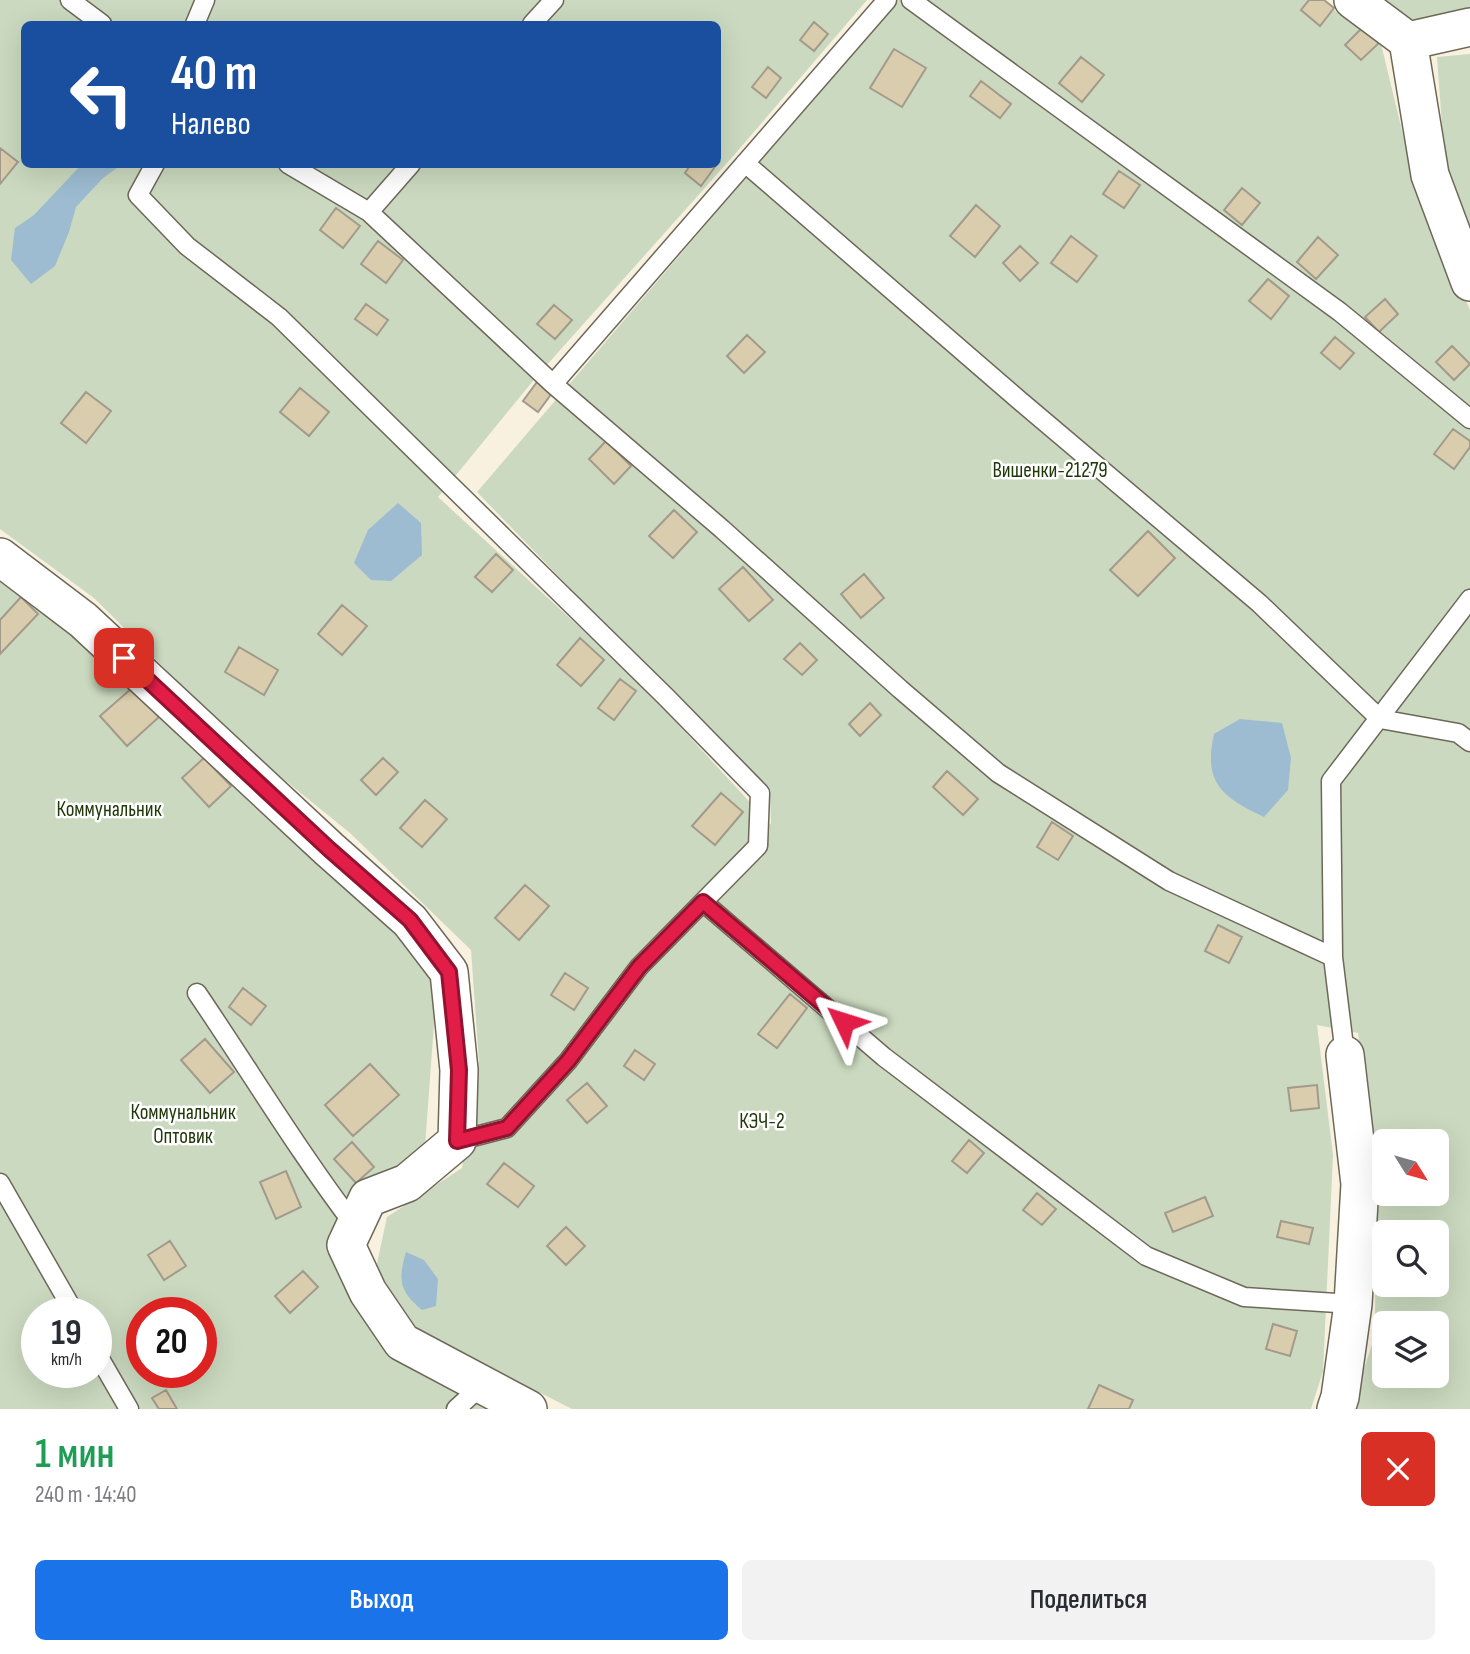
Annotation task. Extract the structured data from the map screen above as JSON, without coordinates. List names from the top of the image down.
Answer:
{
  "parks": [
    "Вишенки-21279",
    "Коммунальник",
    "Коммунальник Оптовик",
    "КЭЧ-2"
  ],
  "north": "bottom right",
  "page": {
    "turn": ["40 m", "Налево"],
    "speed": "19 km/h",
    "limit": "20",
    "heading": ["1 мин", "240 m · 14:40"],
    "buttons": ["Выход", "Поделиться"]
  }
}
